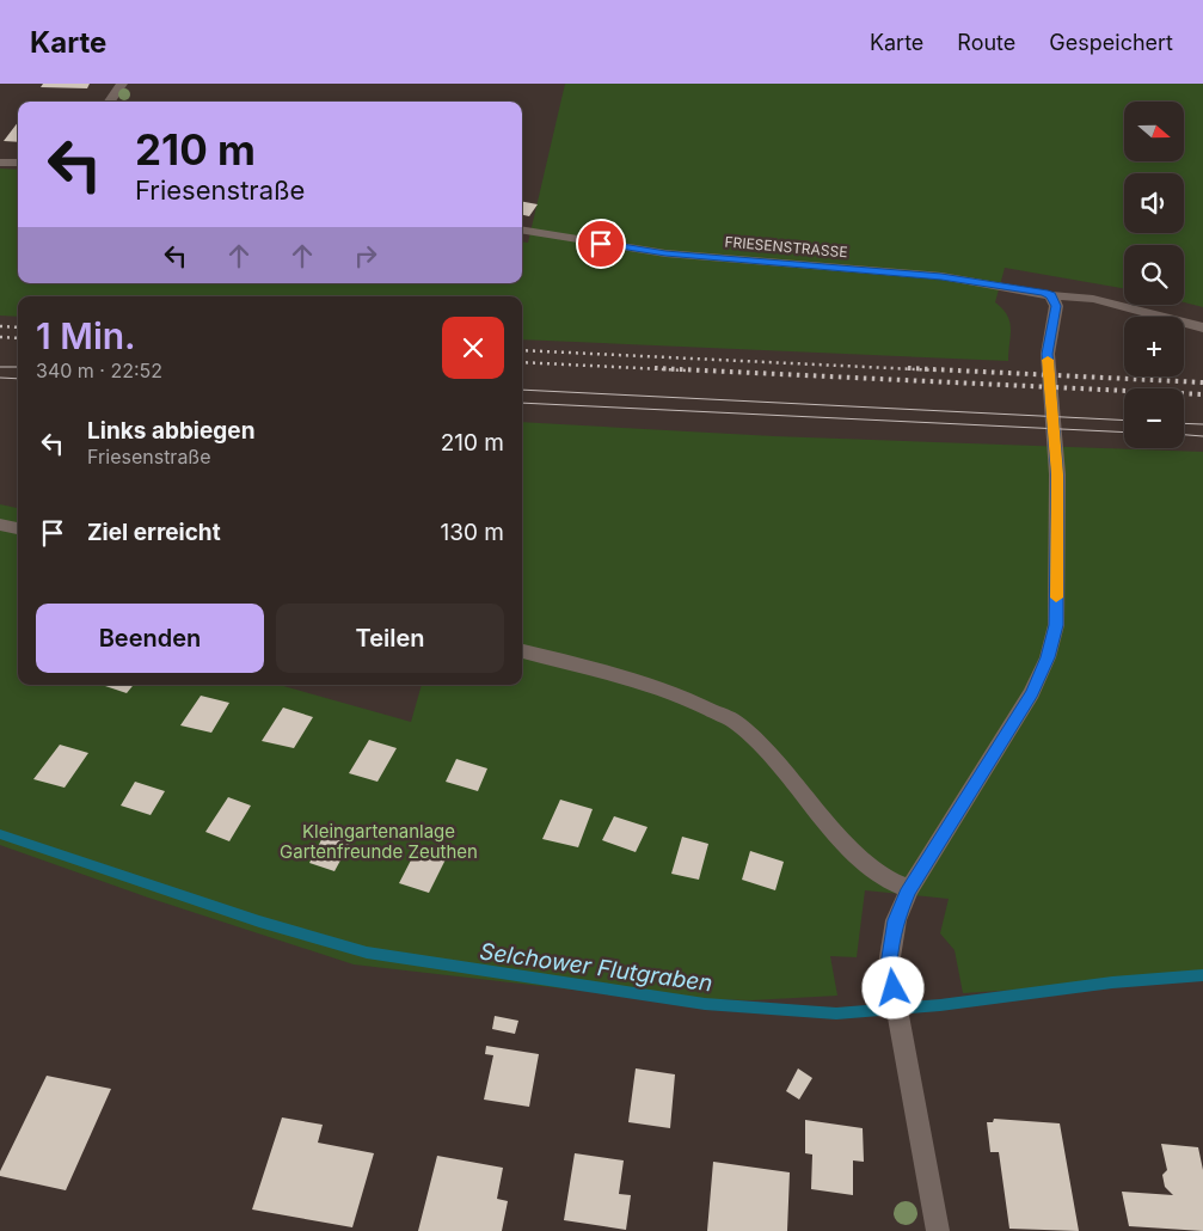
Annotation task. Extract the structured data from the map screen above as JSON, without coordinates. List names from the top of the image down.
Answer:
{
  "streets": {
    "street": ["FRIESENSTRASSE"]
  },
  "water": ["Selchower Flutgraben"],
  "parks": ["Kleingartenanlage Gartenfreunde Zeuthen"],
  "north": "right",
  "page": {
    "header": "Karte",
    "nav": ["Karte", "Route", "Gespeichert"],
    "map_buttons": ["+", "−"],
    "turn": ["210 m", "Friesenstraße"],
    "heading": ["1 Min.", "340 m · 22:52"],
    "list": [
      {
        "name": "Links abbiegen",
        "note": "Friesenstraße",
        "value": "210 m"
      },
      {
        "name": "Ziel erreicht",
        "value": "130 m"
      }
    ],
    "buttons": ["Beenden", "Teilen"]
  }
}
